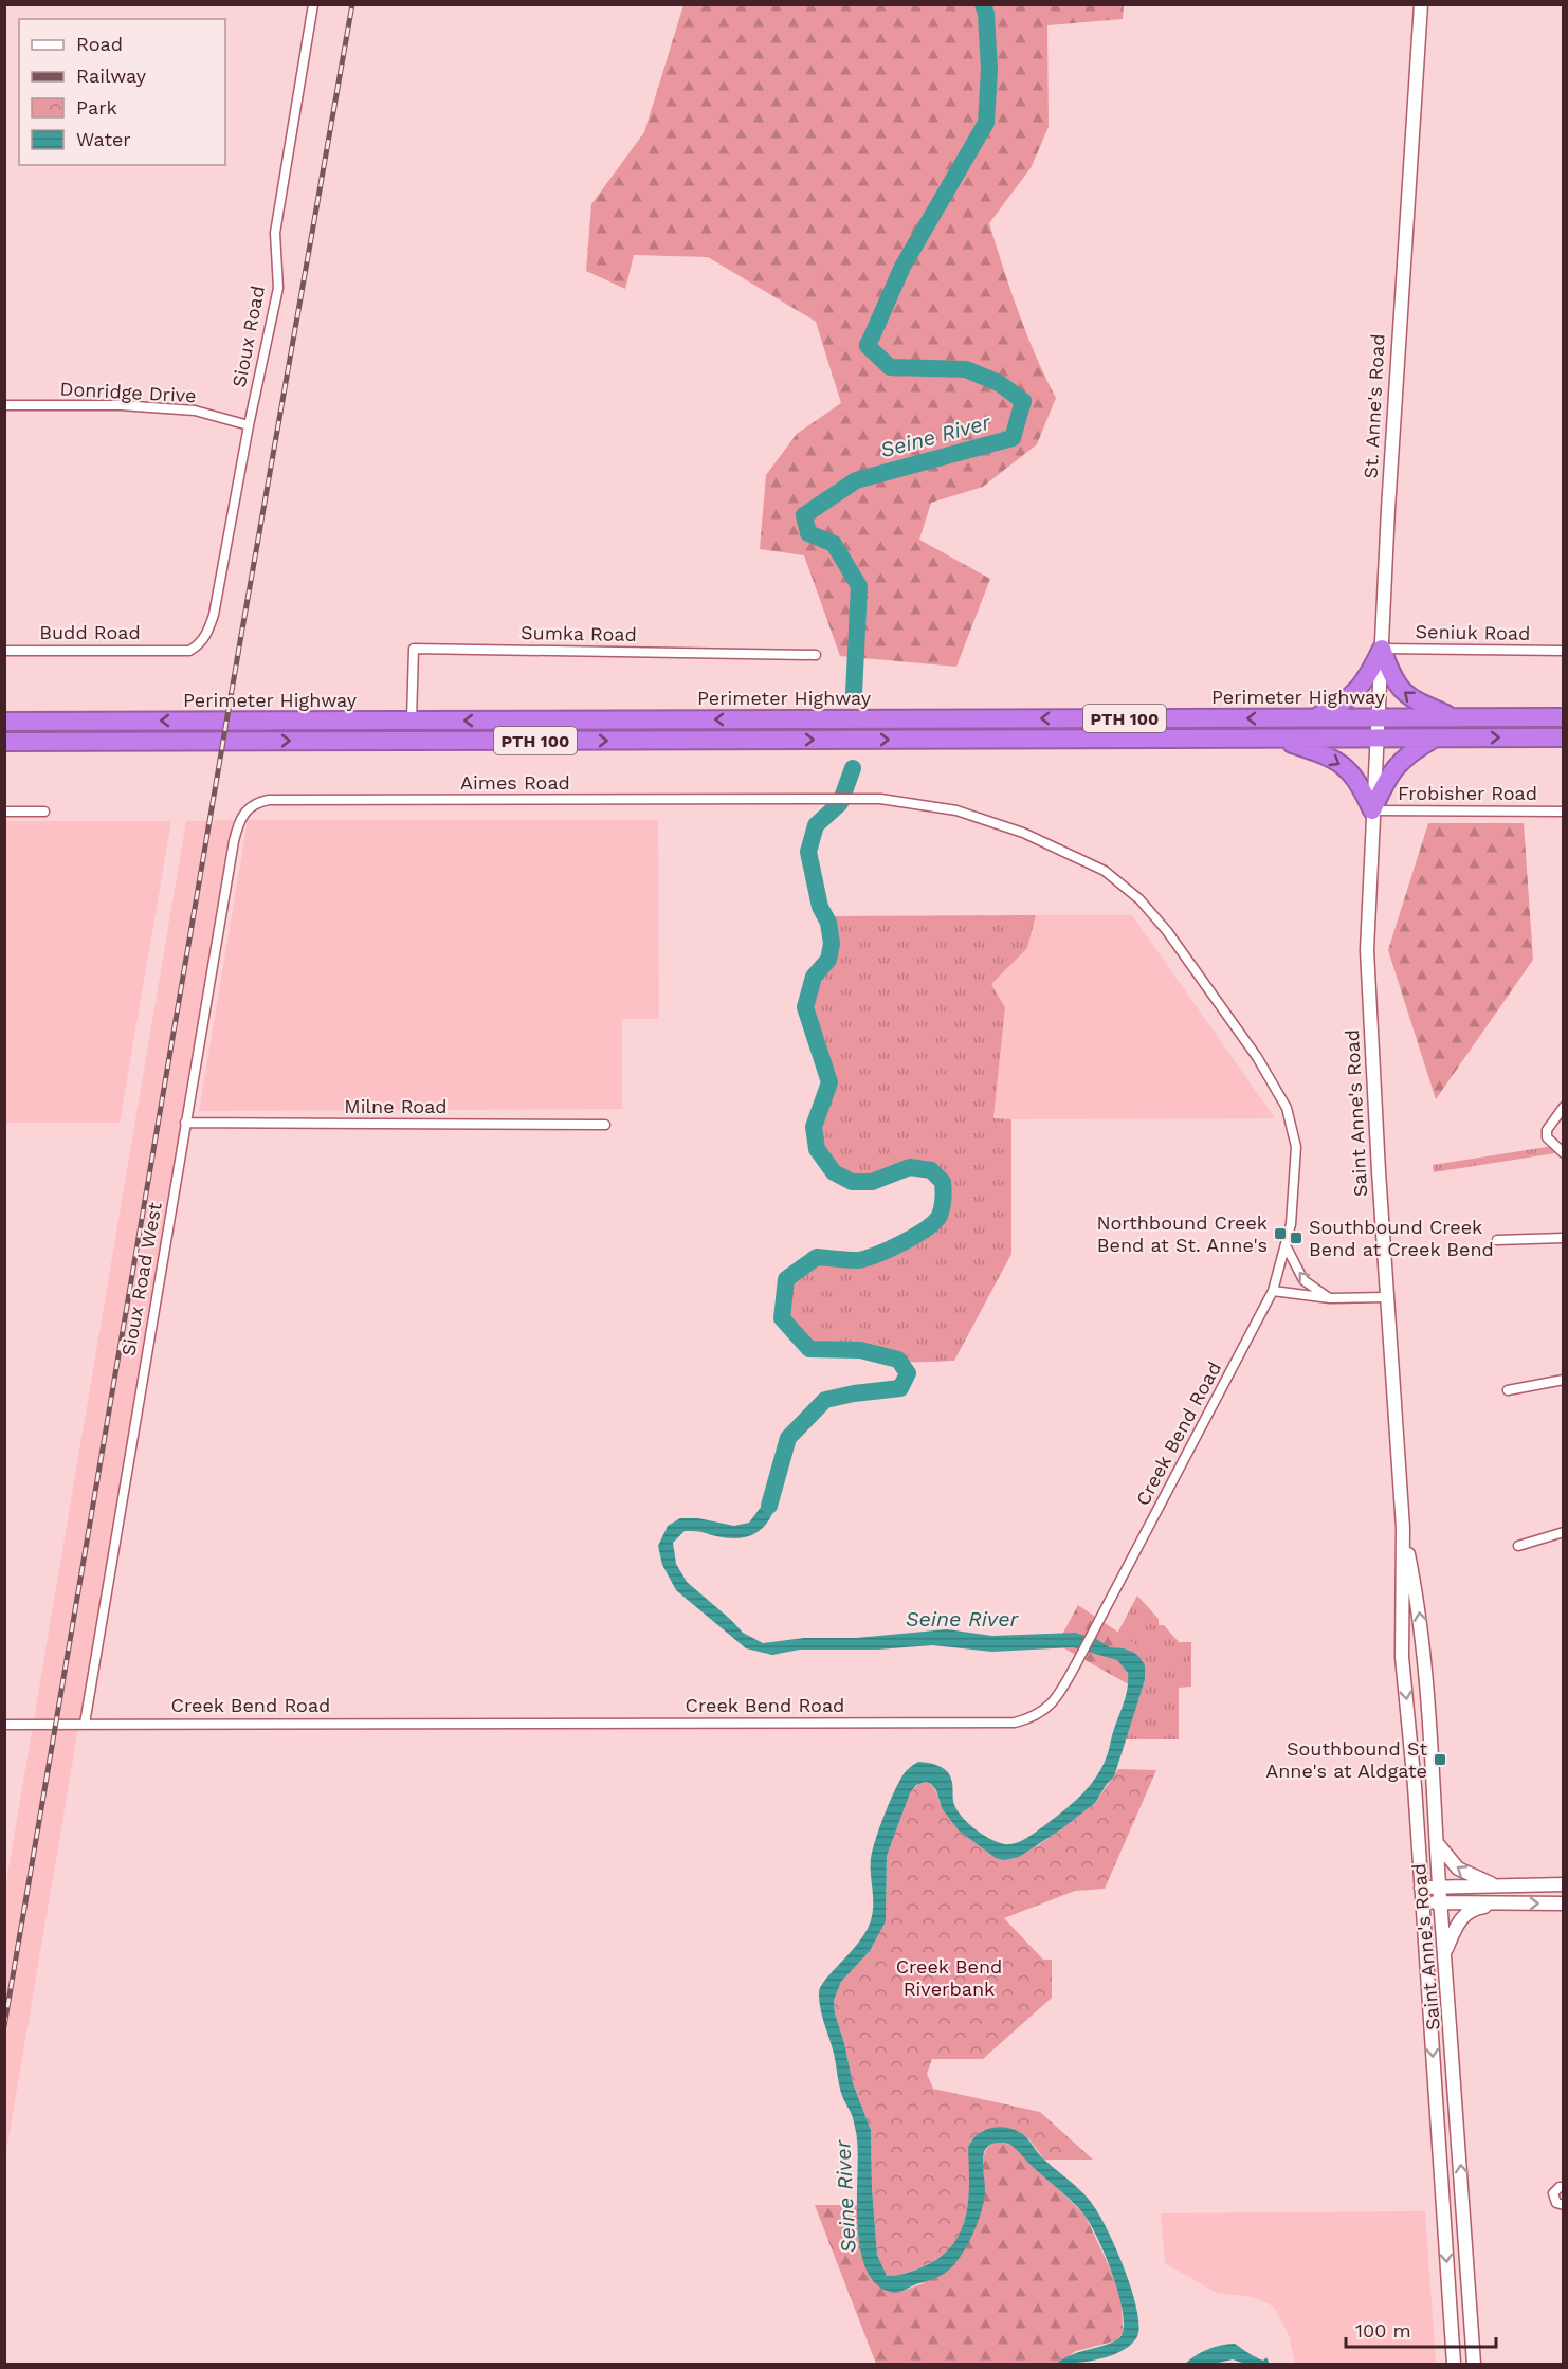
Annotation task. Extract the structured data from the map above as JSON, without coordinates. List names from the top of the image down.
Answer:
{
  "streets": {
    "highway": ["Perimeter Highway", "PTH 100"],
    "main road": ["St. Anne's Road", "Saint Anne's Road"],
    "street": [
      "Sioux Road",
      "Donridge Drive",
      "Budd Road",
      "Seniuk Road",
      "Sumka Road",
      "Aimes Road",
      "Frobisher Road",
      "Milne Road",
      "Sioux Road West",
      "Creek Bend Road"
    ]
  },
  "crossings": [
    ["Sioux Road", "Donridge Drive"],
    ["Sioux Road", "Budd Road"],
    ["St. Anne's Road", "Seniuk Road"],
    ["St. Anne's Road", "Perimeter Highway"],
    ["St. Anne's Road", "PTH 100"],
    ["St. Anne's Road", "Frobisher Road"],
    ["St. Anne's Road", "Saint Anne's Road"],
    ["Sumka Road", "Perimeter Highway"],
    ["Aimes Road", "Sioux Road West"],
    ["Aimes Road", "Creek Bend Road"],
    ["Frobisher Road", "Saint Anne's Road"],
    ["Milne Road", "Sioux Road West"],
    ["Sioux Road West", "Creek Bend Road"]
  ],
  "water": ["Seine River"],
  "parks": ["Creek Bend Riverbank"],
  "places": {
    "transit": ["Northbound Creek Bend at St. Anne's", "Southbound Creek Bend at Creek Bend", "Southbound St Anne's at Aldgate"]
  },
  "legend": [
    "Road",
    "Railway",
    "Park",
    "Water"
  ],
  "scale_bar": "100 m"
}
